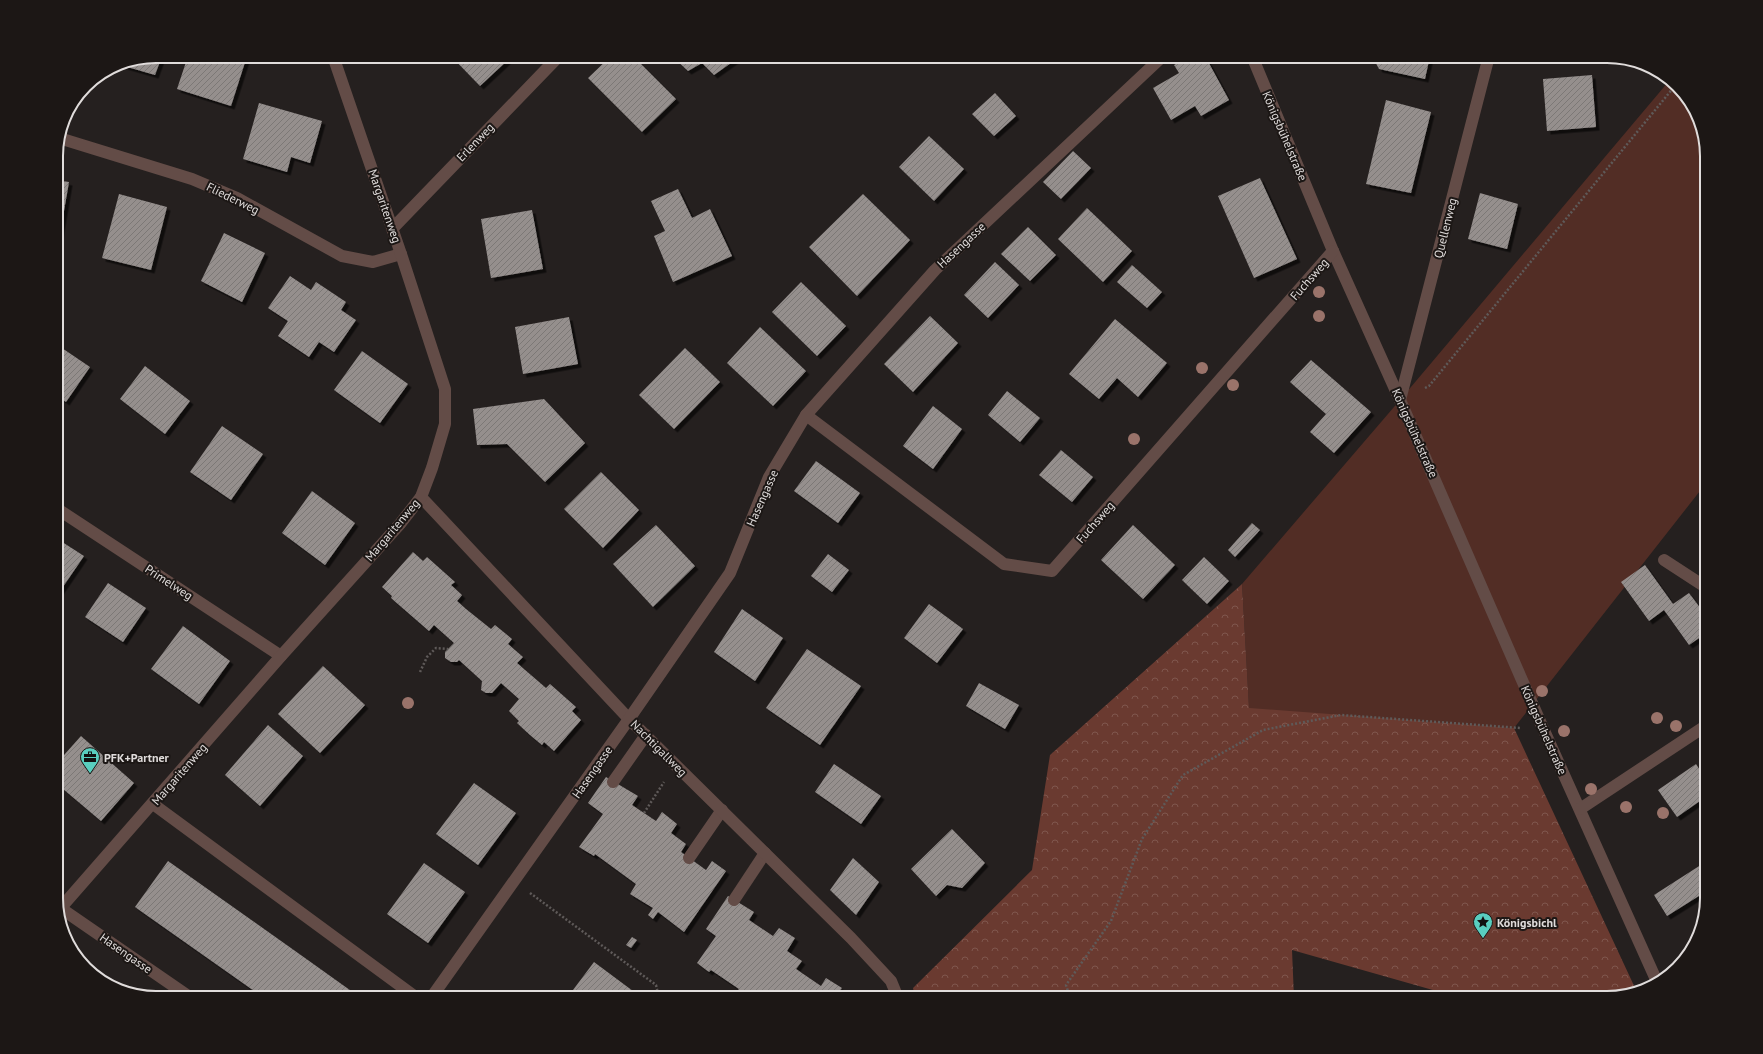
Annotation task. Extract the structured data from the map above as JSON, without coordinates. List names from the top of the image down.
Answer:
{
  "streets": {
    "street": [
      "Königsbühelstraße",
      "Erlenweg",
      "Fliederweg",
      "Margaritenweg",
      "Quellenweg",
      "Hasengasse",
      "Fuchsweg",
      "Primelweg",
      "Nachtigallweg"
    ]
  },
  "crossings": [
    ["Königsbühelstraße", "Quellenweg"],
    ["Königsbühelstraße", "Fuchsweg"],
    ["Erlenweg", "Margaritenweg"],
    ["Fliederweg", "Margaritenweg"],
    ["Margaritenweg", "Primelweg"],
    ["Margaritenweg", "Nachtigallweg"],
    ["Hasengasse", "Fuchsweg"],
    ["Hasengasse", "Nachtigallweg"]
  ],
  "places": {
    "office": ["PFK+Partner"],
    "place": ["Königsbichl"]
  }
}
